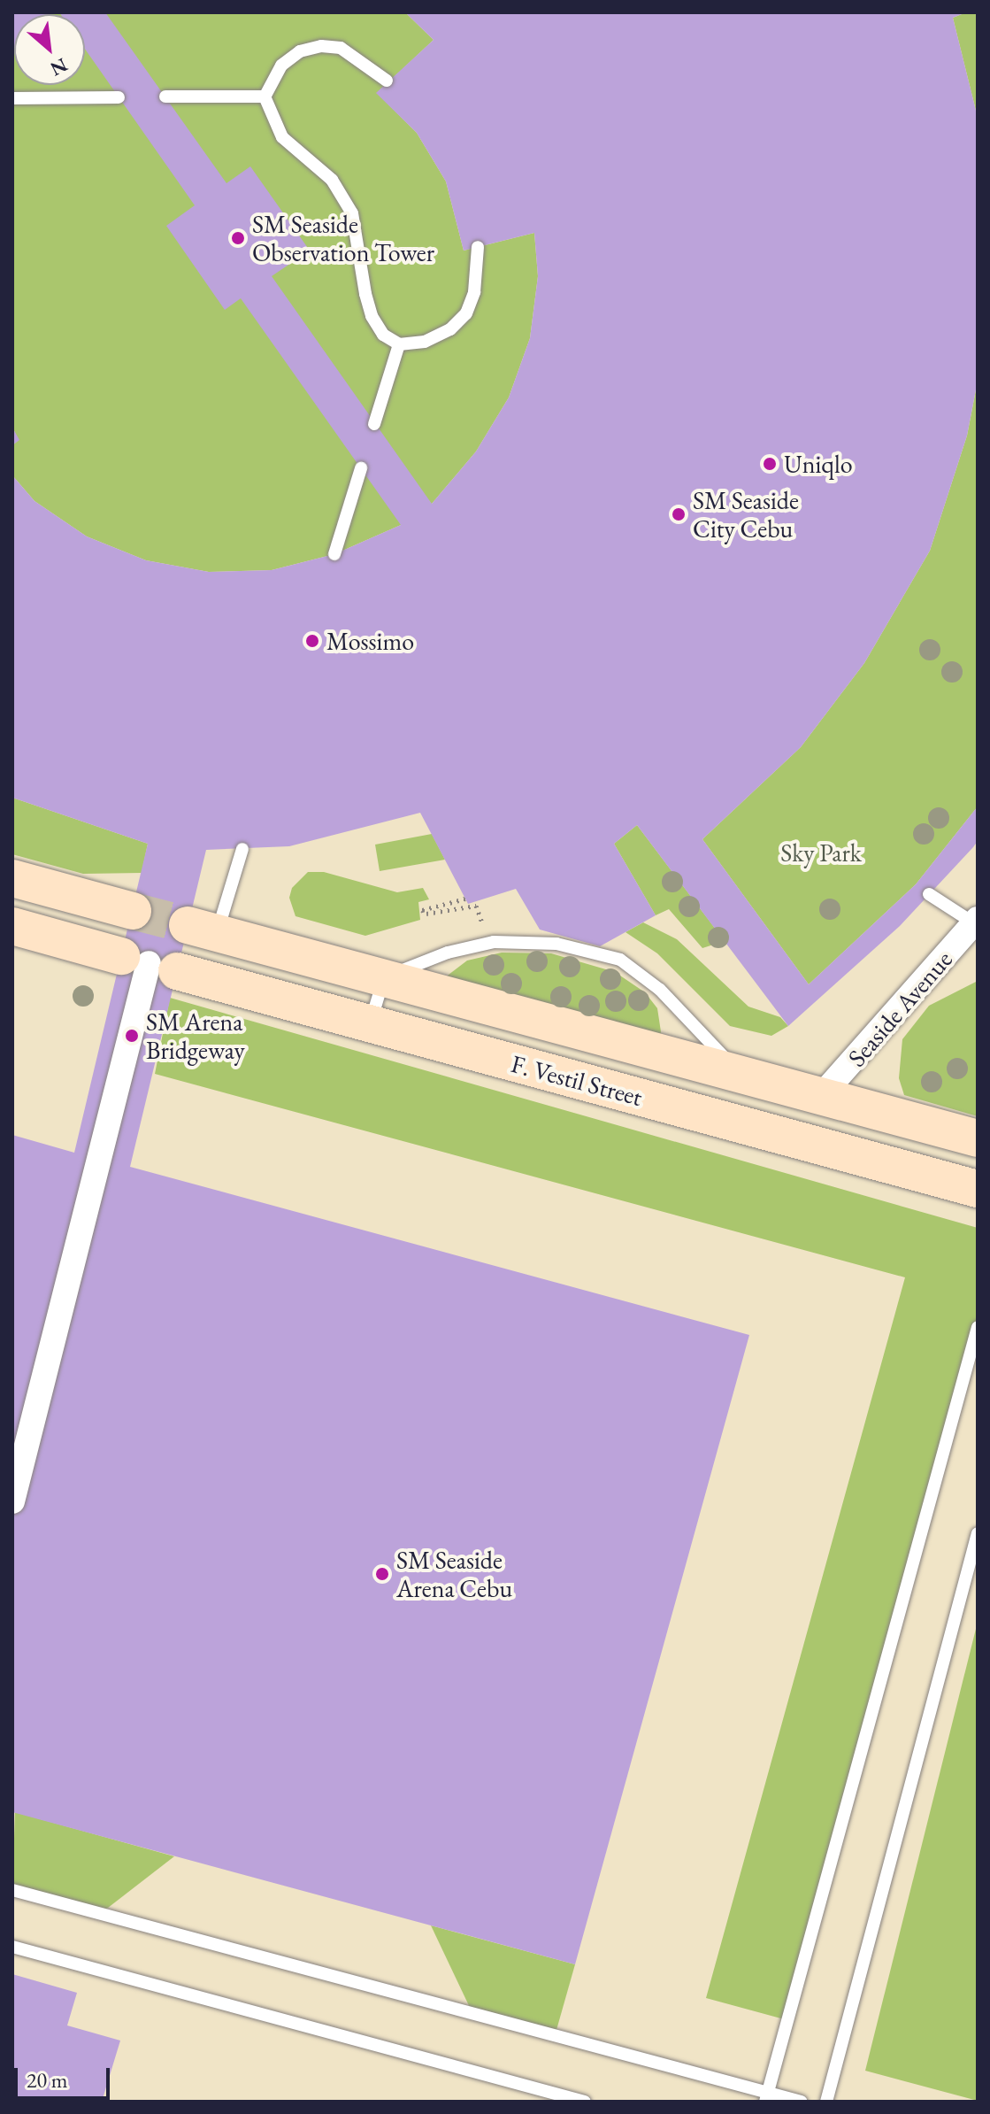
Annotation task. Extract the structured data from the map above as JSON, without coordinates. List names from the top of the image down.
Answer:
{
  "streets": {
    "main road": ["F. Vestil Street"],
    "street": ["Seaside Avenue"]
  },
  "crossings": [
    ["Seaside Avenue", "F. Vestil Street"]
  ],
  "parks": ["Sky Park"],
  "places": [
    "SM Seaside Observation Tower",
    "Uniqlo",
    "SM Seaside City Cebu",
    "Mossimo",
    "SM Arena Bridgeway",
    "SM Seaside Arena Cebu"
  ],
  "scale_bar": "20 m",
  "north": "bottom right"
}
